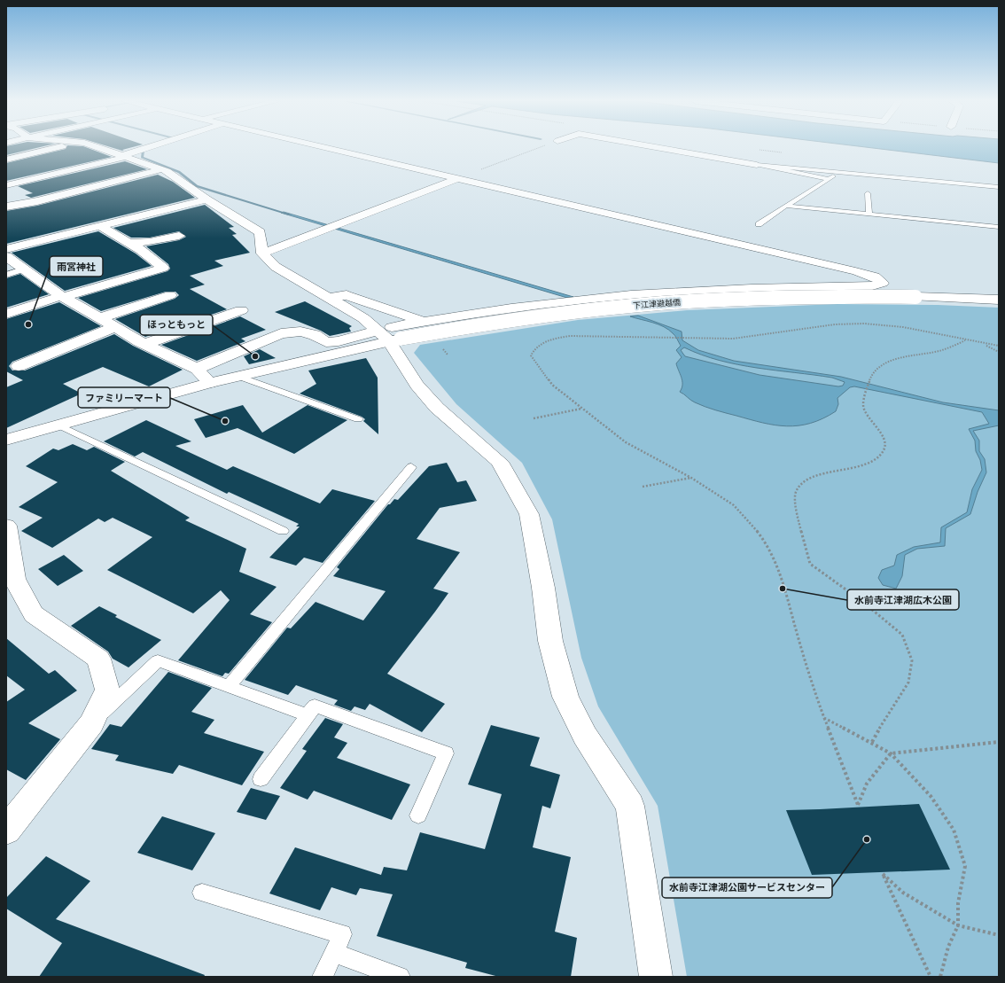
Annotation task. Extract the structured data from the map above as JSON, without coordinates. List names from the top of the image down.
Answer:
{
  "streets": {
    "street": ["下江津避越僑"]
  },
  "places": [
    "雨宮神社",
    "ほっともっと",
    "ファミリーマート",
    "水前寺江津湖広木公園",
    "水前寺江津湖公園サービスセンター"
  ]
}
